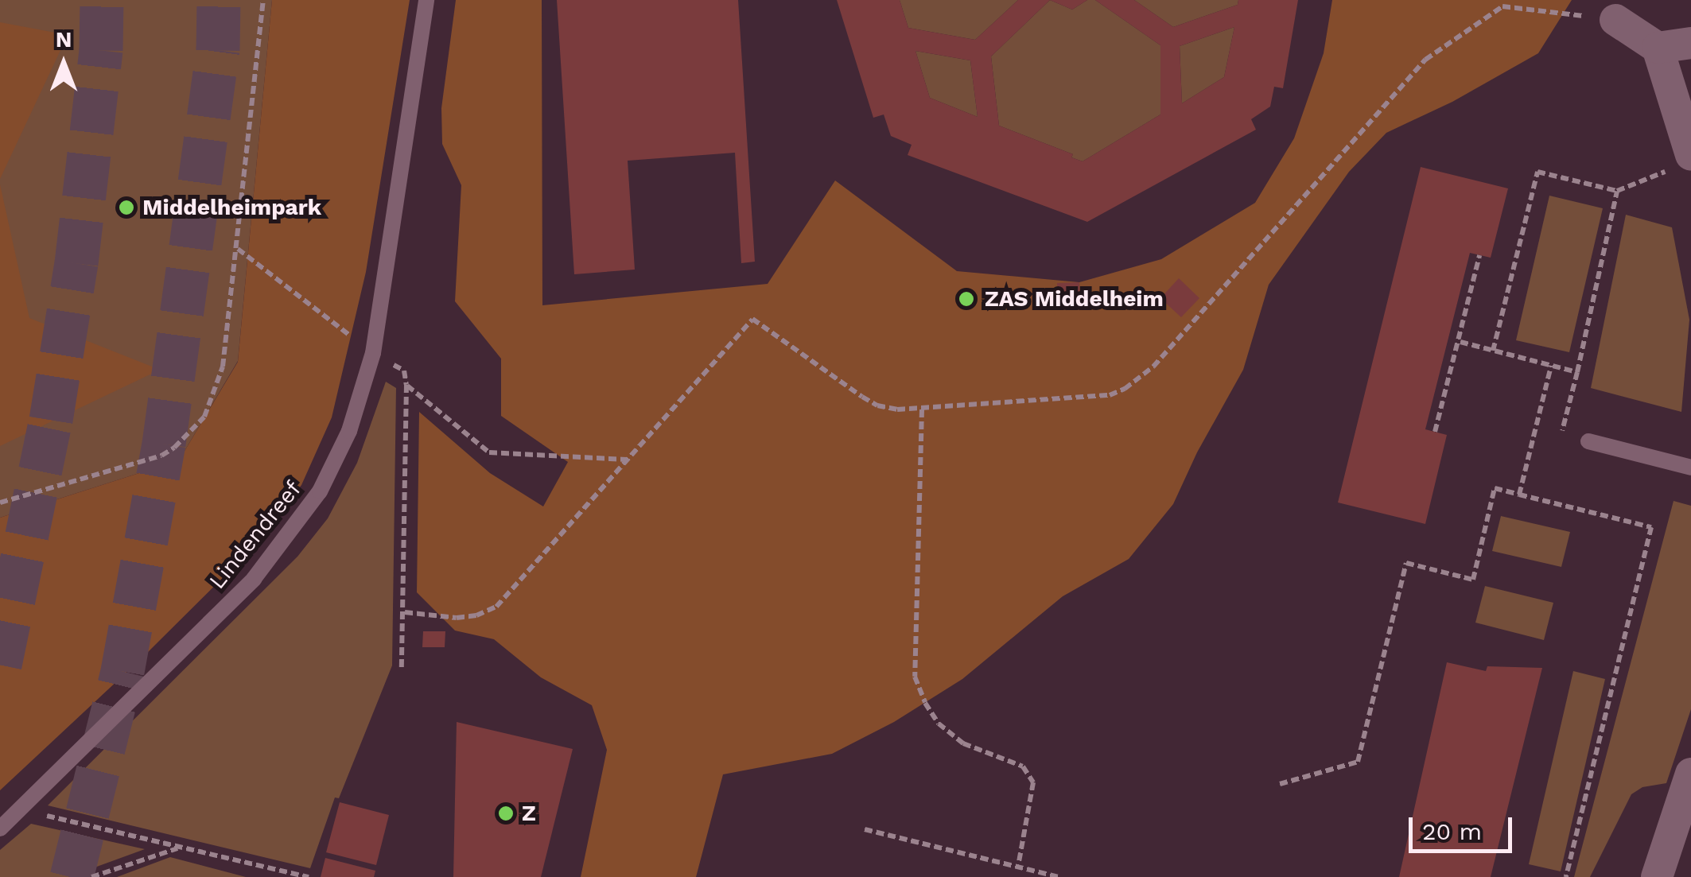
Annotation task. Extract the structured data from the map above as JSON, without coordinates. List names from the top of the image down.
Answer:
{
  "streets": {
    "lane": ["Lindendreef"]
  },
  "places": ["Middelheimpark", "ZAS Middelheim", "Z"],
  "scale_bar": "20 m",
  "north": "top"
}
